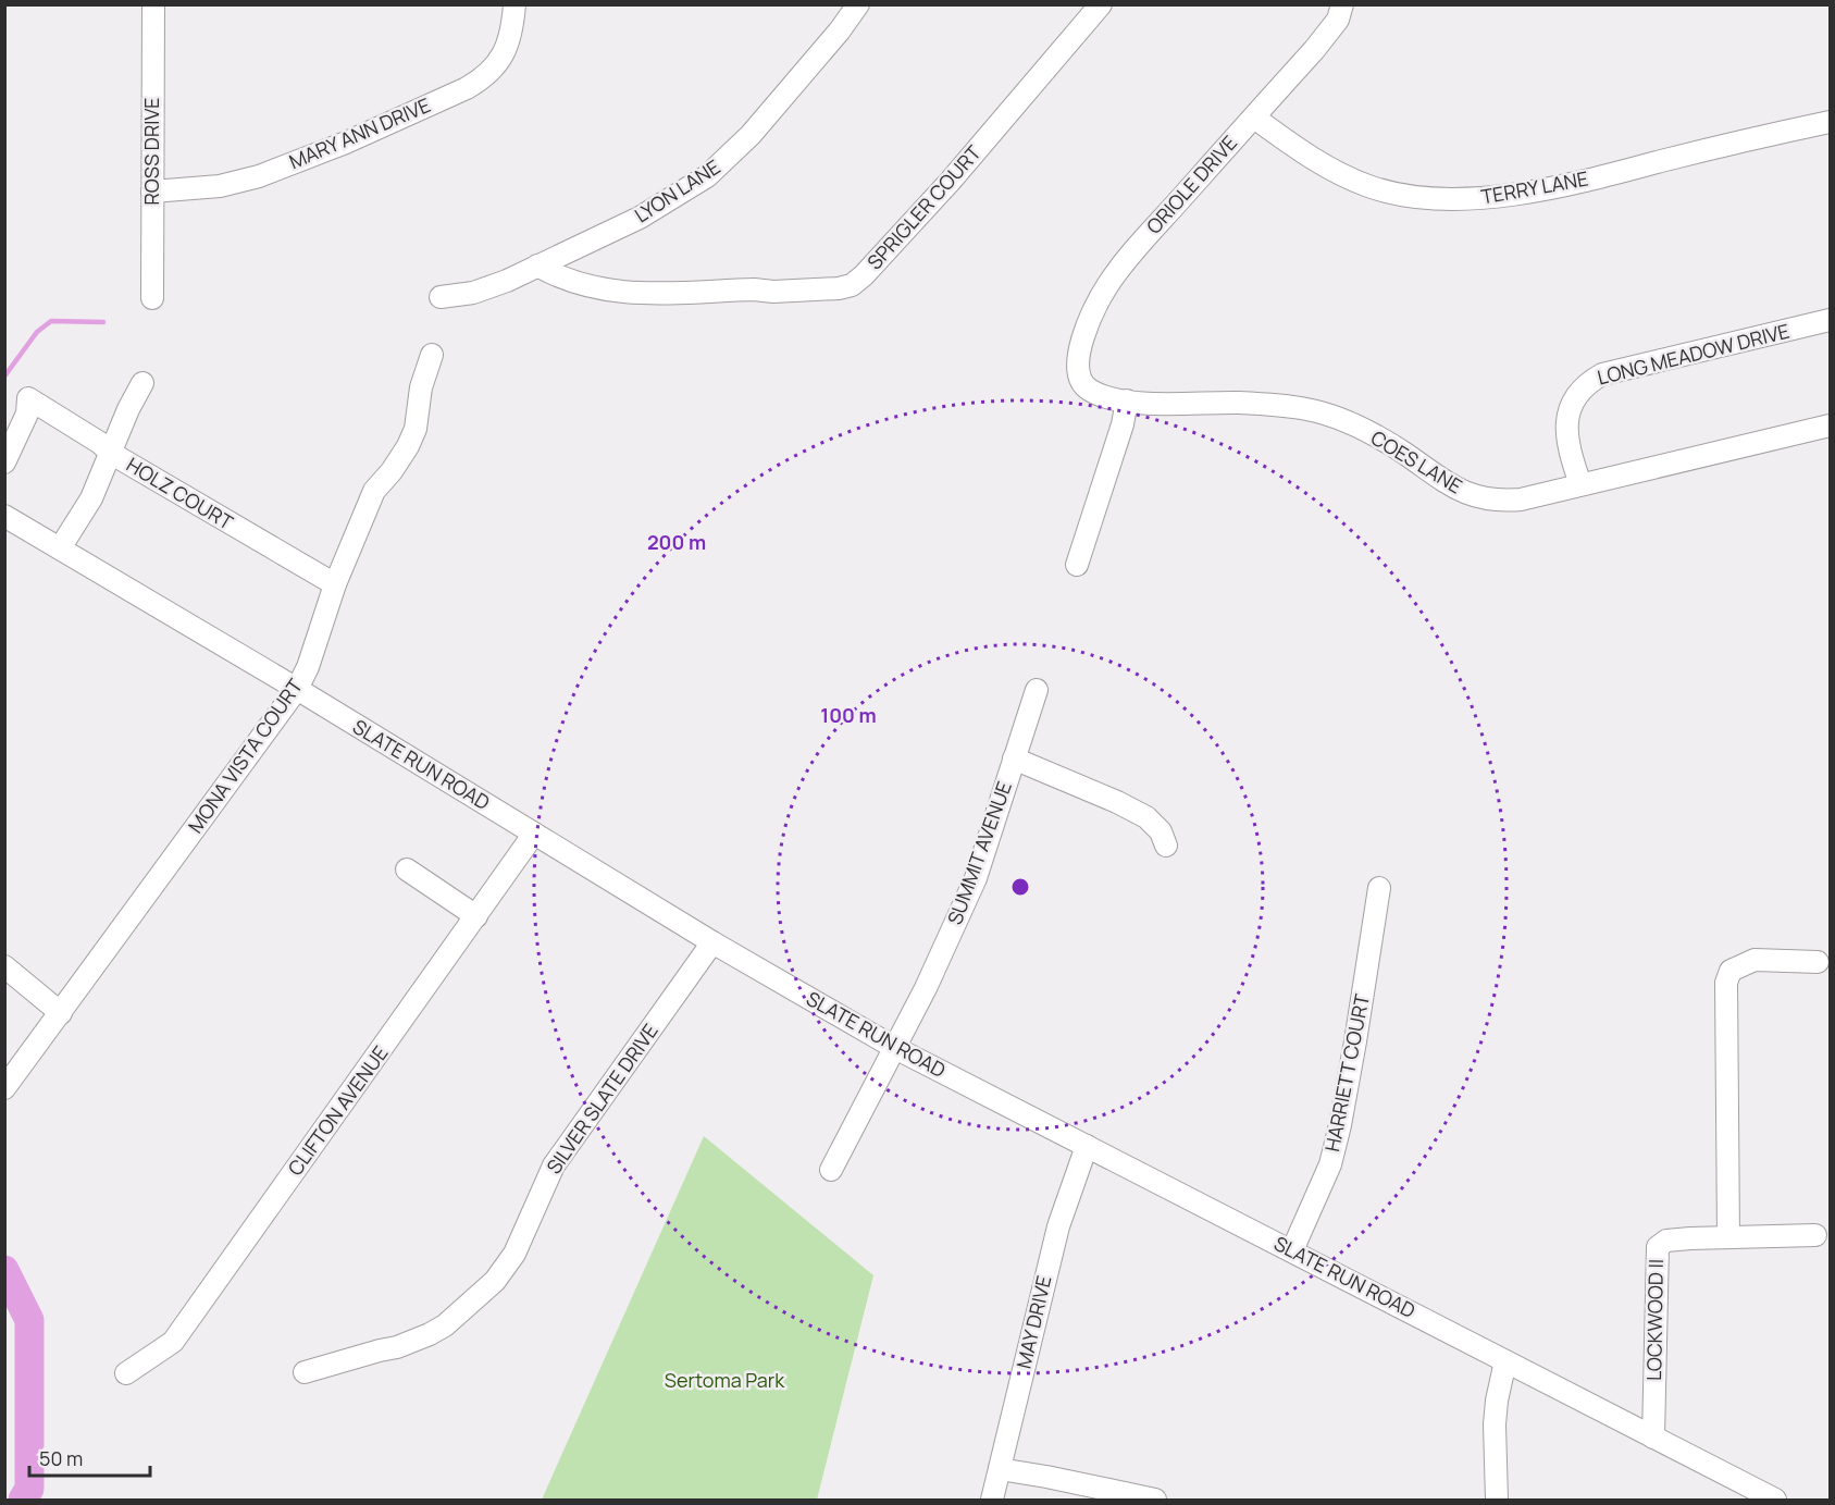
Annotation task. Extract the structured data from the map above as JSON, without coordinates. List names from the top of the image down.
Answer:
{
  "streets": {
    "street": [
      "MARY ANN DRIVE",
      "ROSS DRIVE",
      "ORIOLE DRIVE",
      "TERRY LANE",
      "LYON LANE",
      "SPRIGLER COURT",
      "LONG MEADOW DRIVE",
      "COES LANE",
      "HOLZ COURT",
      "MONA VISTA COURT",
      "SLATE RUN ROAD",
      "SUMMIT AVENUE",
      "HARRIETT COURT",
      "SILVER SLATE DRIVE",
      "CLIFTON AVENUE",
      "LOCKWOOD II",
      "MAY DRIVE"
    ]
  },
  "crossings": [
    ["MARY ANN DRIVE", "ROSS DRIVE"],
    ["ORIOLE DRIVE", "TERRY LANE"],
    ["ORIOLE DRIVE", "COES LANE"],
    ["LYON LANE", "SPRIGLER COURT"],
    ["LONG MEADOW DRIVE", "COES LANE"],
    ["HOLZ COURT", "MONA VISTA COURT"],
    ["MONA VISTA COURT", "SLATE RUN ROAD"],
    ["SLATE RUN ROAD", "SUMMIT AVENUE"],
    ["SLATE RUN ROAD", "HARRIETT COURT"],
    ["SLATE RUN ROAD", "SILVER SLATE DRIVE"],
    ["SLATE RUN ROAD", "CLIFTON AVENUE"],
    ["SLATE RUN ROAD", "LOCKWOOD II"],
    ["SLATE RUN ROAD", "MAY DRIVE"]
  ],
  "parks": ["Sertoma Park"],
  "scale_bar": "50 m",
  "rings": ["200 m", "100 m"]
}
